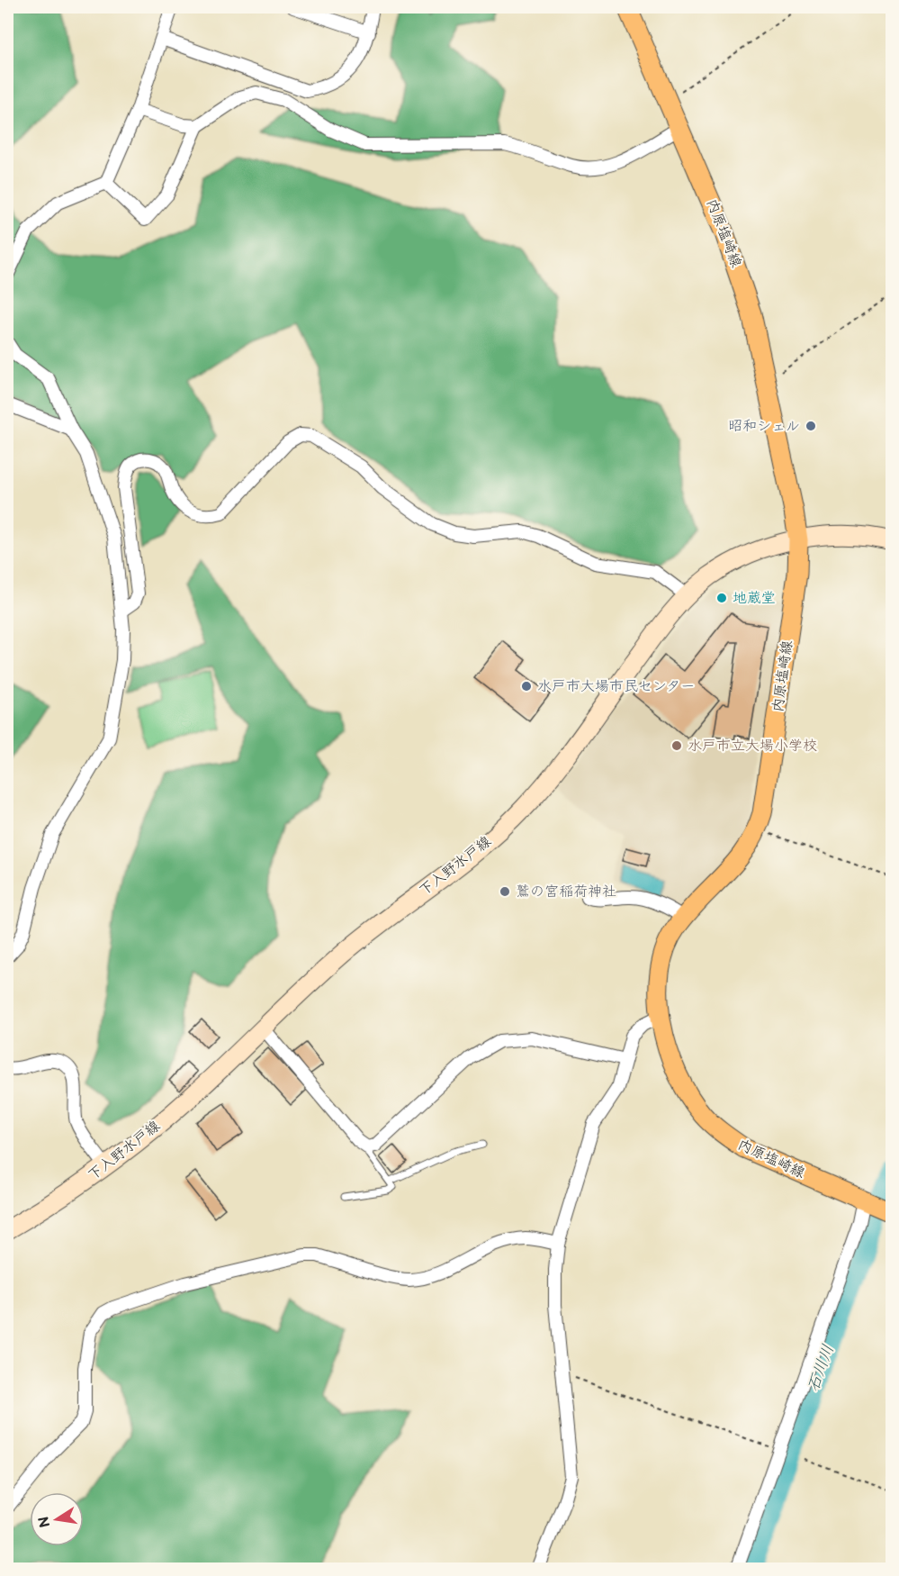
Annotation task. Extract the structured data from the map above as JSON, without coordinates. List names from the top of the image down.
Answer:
{
  "streets": {
    "main road": ["内原塩崎線", "下入野水戸線"]
  },
  "crossings": [
    ["内原塩崎線", "下入野水戸線"]
  ],
  "water": ["石川川"],
  "places": [
    "昭和シェル",
    "地蔵堂",
    "水戸市大場市民センター",
    "水戸市立大場小学校",
    "鷲の宮稲荷神社"
  ],
  "north": "left"
}
